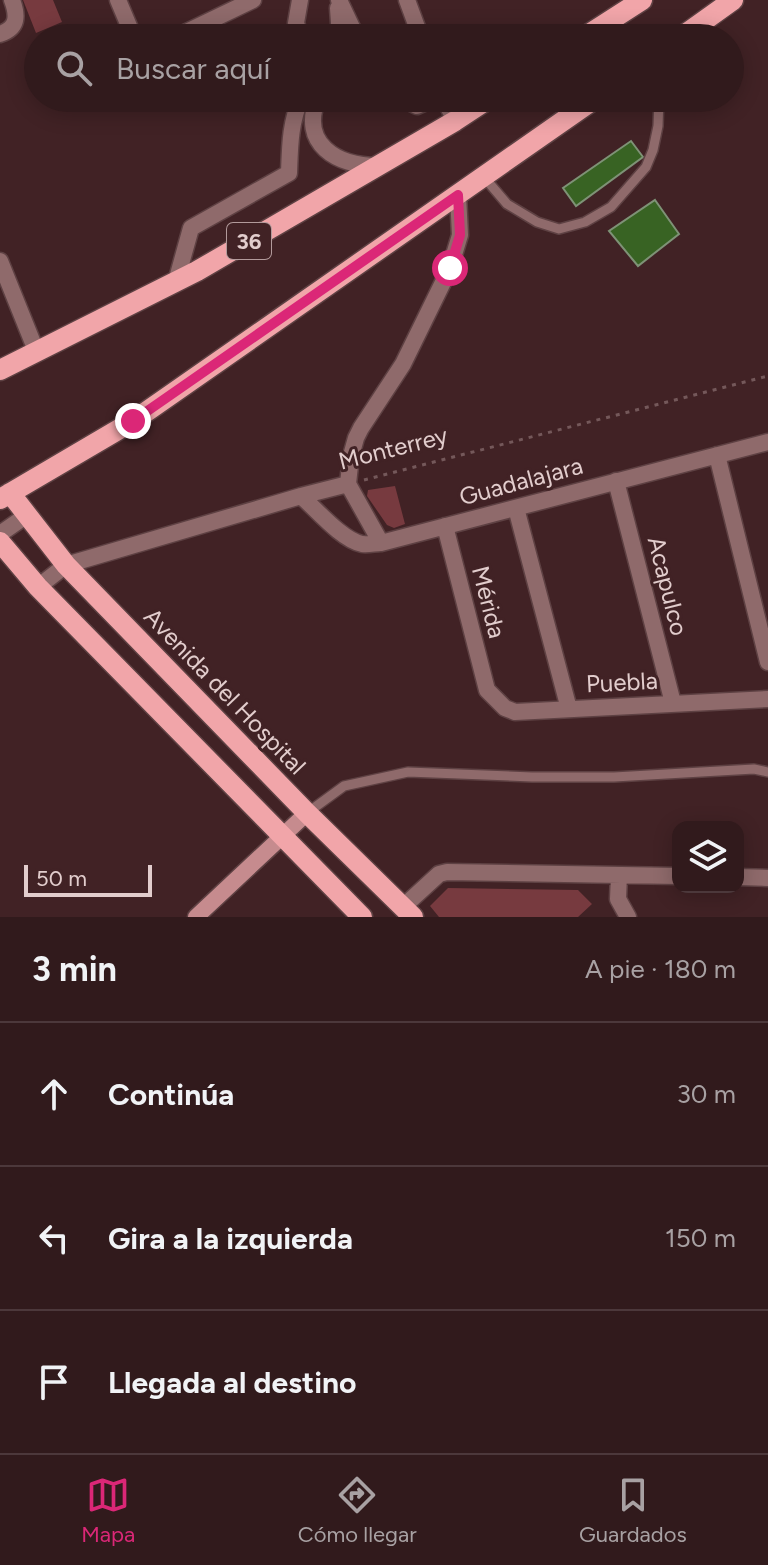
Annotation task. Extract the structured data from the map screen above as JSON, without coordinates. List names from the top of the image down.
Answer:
{
  "streets": {
    "main road": ["36", "Avenida del Hospital"],
    "street": [
      "Monterrey",
      "Guadalajara",
      "Acapulco",
      "Mérida",
      "Puebla"
    ]
  },
  "crossings": [
    ["Monterrey", "Guadalajara"],
    ["Monterrey", "Avenida del Hospital"],
    ["Guadalajara", "Acapulco"],
    ["Guadalajara", "Mérida"],
    ["Acapulco", "Puebla"],
    ["Mérida", "Puebla"]
  ],
  "scale_bar": "50 m",
  "page": {
    "search": "Buscar aquí",
    "scale": "50 m",
    "heading": ["3 min", "A pie · 180 m"],
    "list": [
      ["Continúa", "30 m"],
      ["Gira a la izquierda", "150 m"],
      "Llegada al destino"
    ],
    "nav": ["Mapa", "Cómo llegar", "Guardados"]
  }
}
